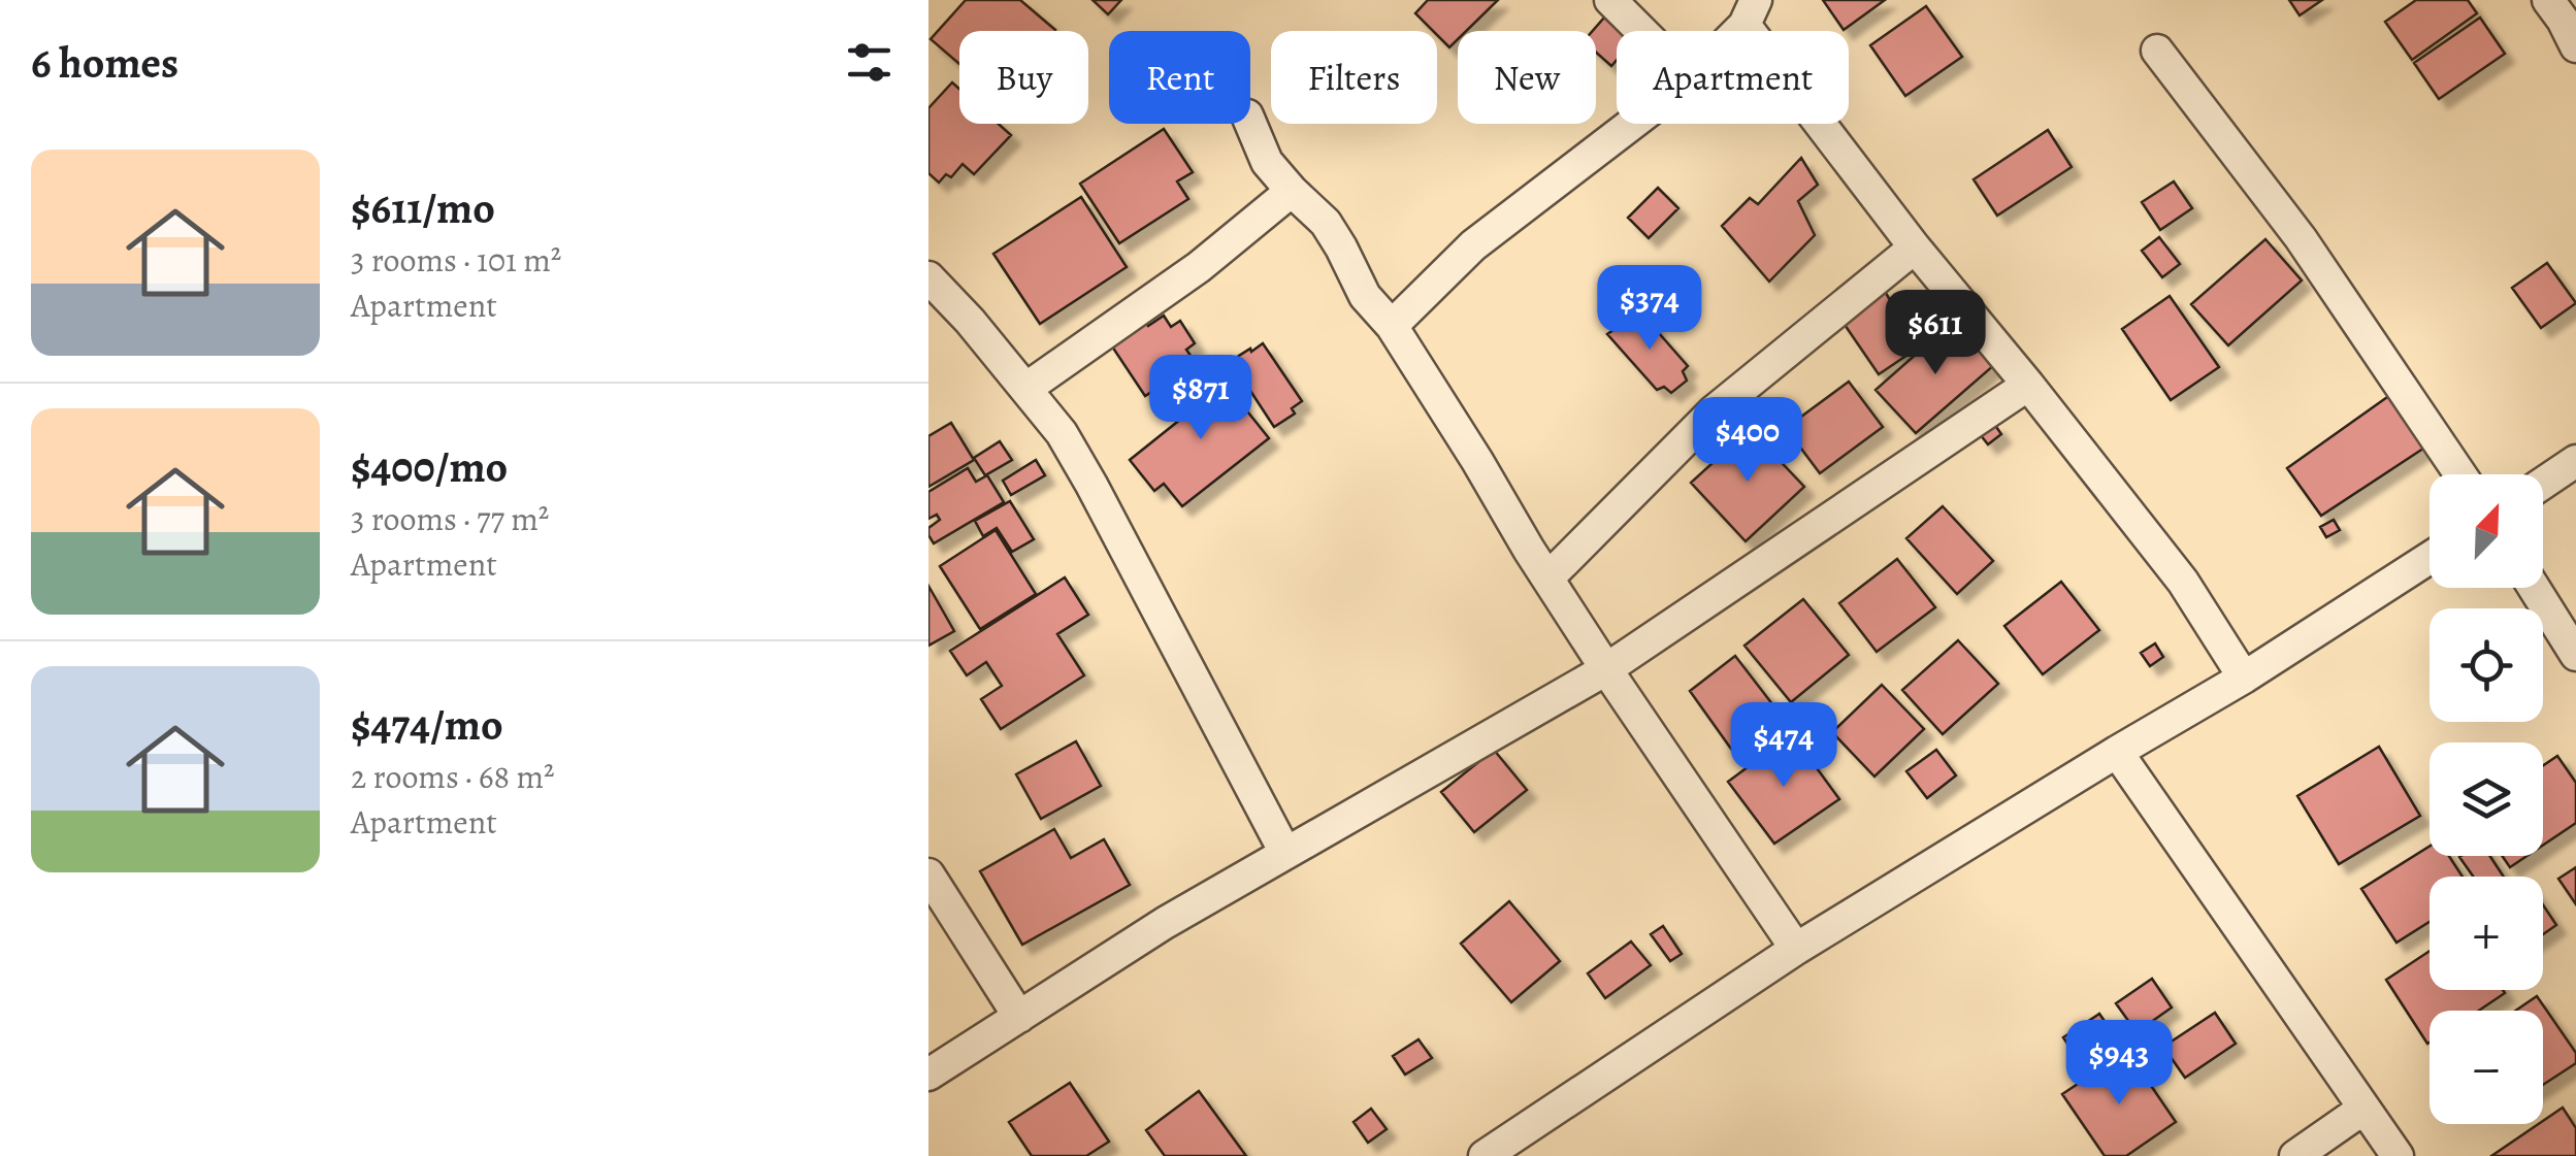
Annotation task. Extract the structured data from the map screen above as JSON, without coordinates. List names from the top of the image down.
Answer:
{
  "north": "top right",
  "page": {
    "heading": "6 homes",
    "chip": [
      "Buy",
      "Rent",
      "Filters",
      "New",
      "Apartment"
    ],
    "list": [
      {
        "name": "$611/mo",
        "note": "3 rooms · 101 m² · Apartment"
      },
      {
        "name": "$400/mo",
        "note": "3 rooms · 77 m² · Apartment"
      },
      {
        "name": "$474/mo",
        "note": "2 rooms · 68 m² · Apartment"
      }
    ],
    "price": [
      "$374",
      "$611",
      "$871",
      "$400",
      "$474",
      "$943"
    ],
    "map_buttons": ["+", "−"]
  }
}
